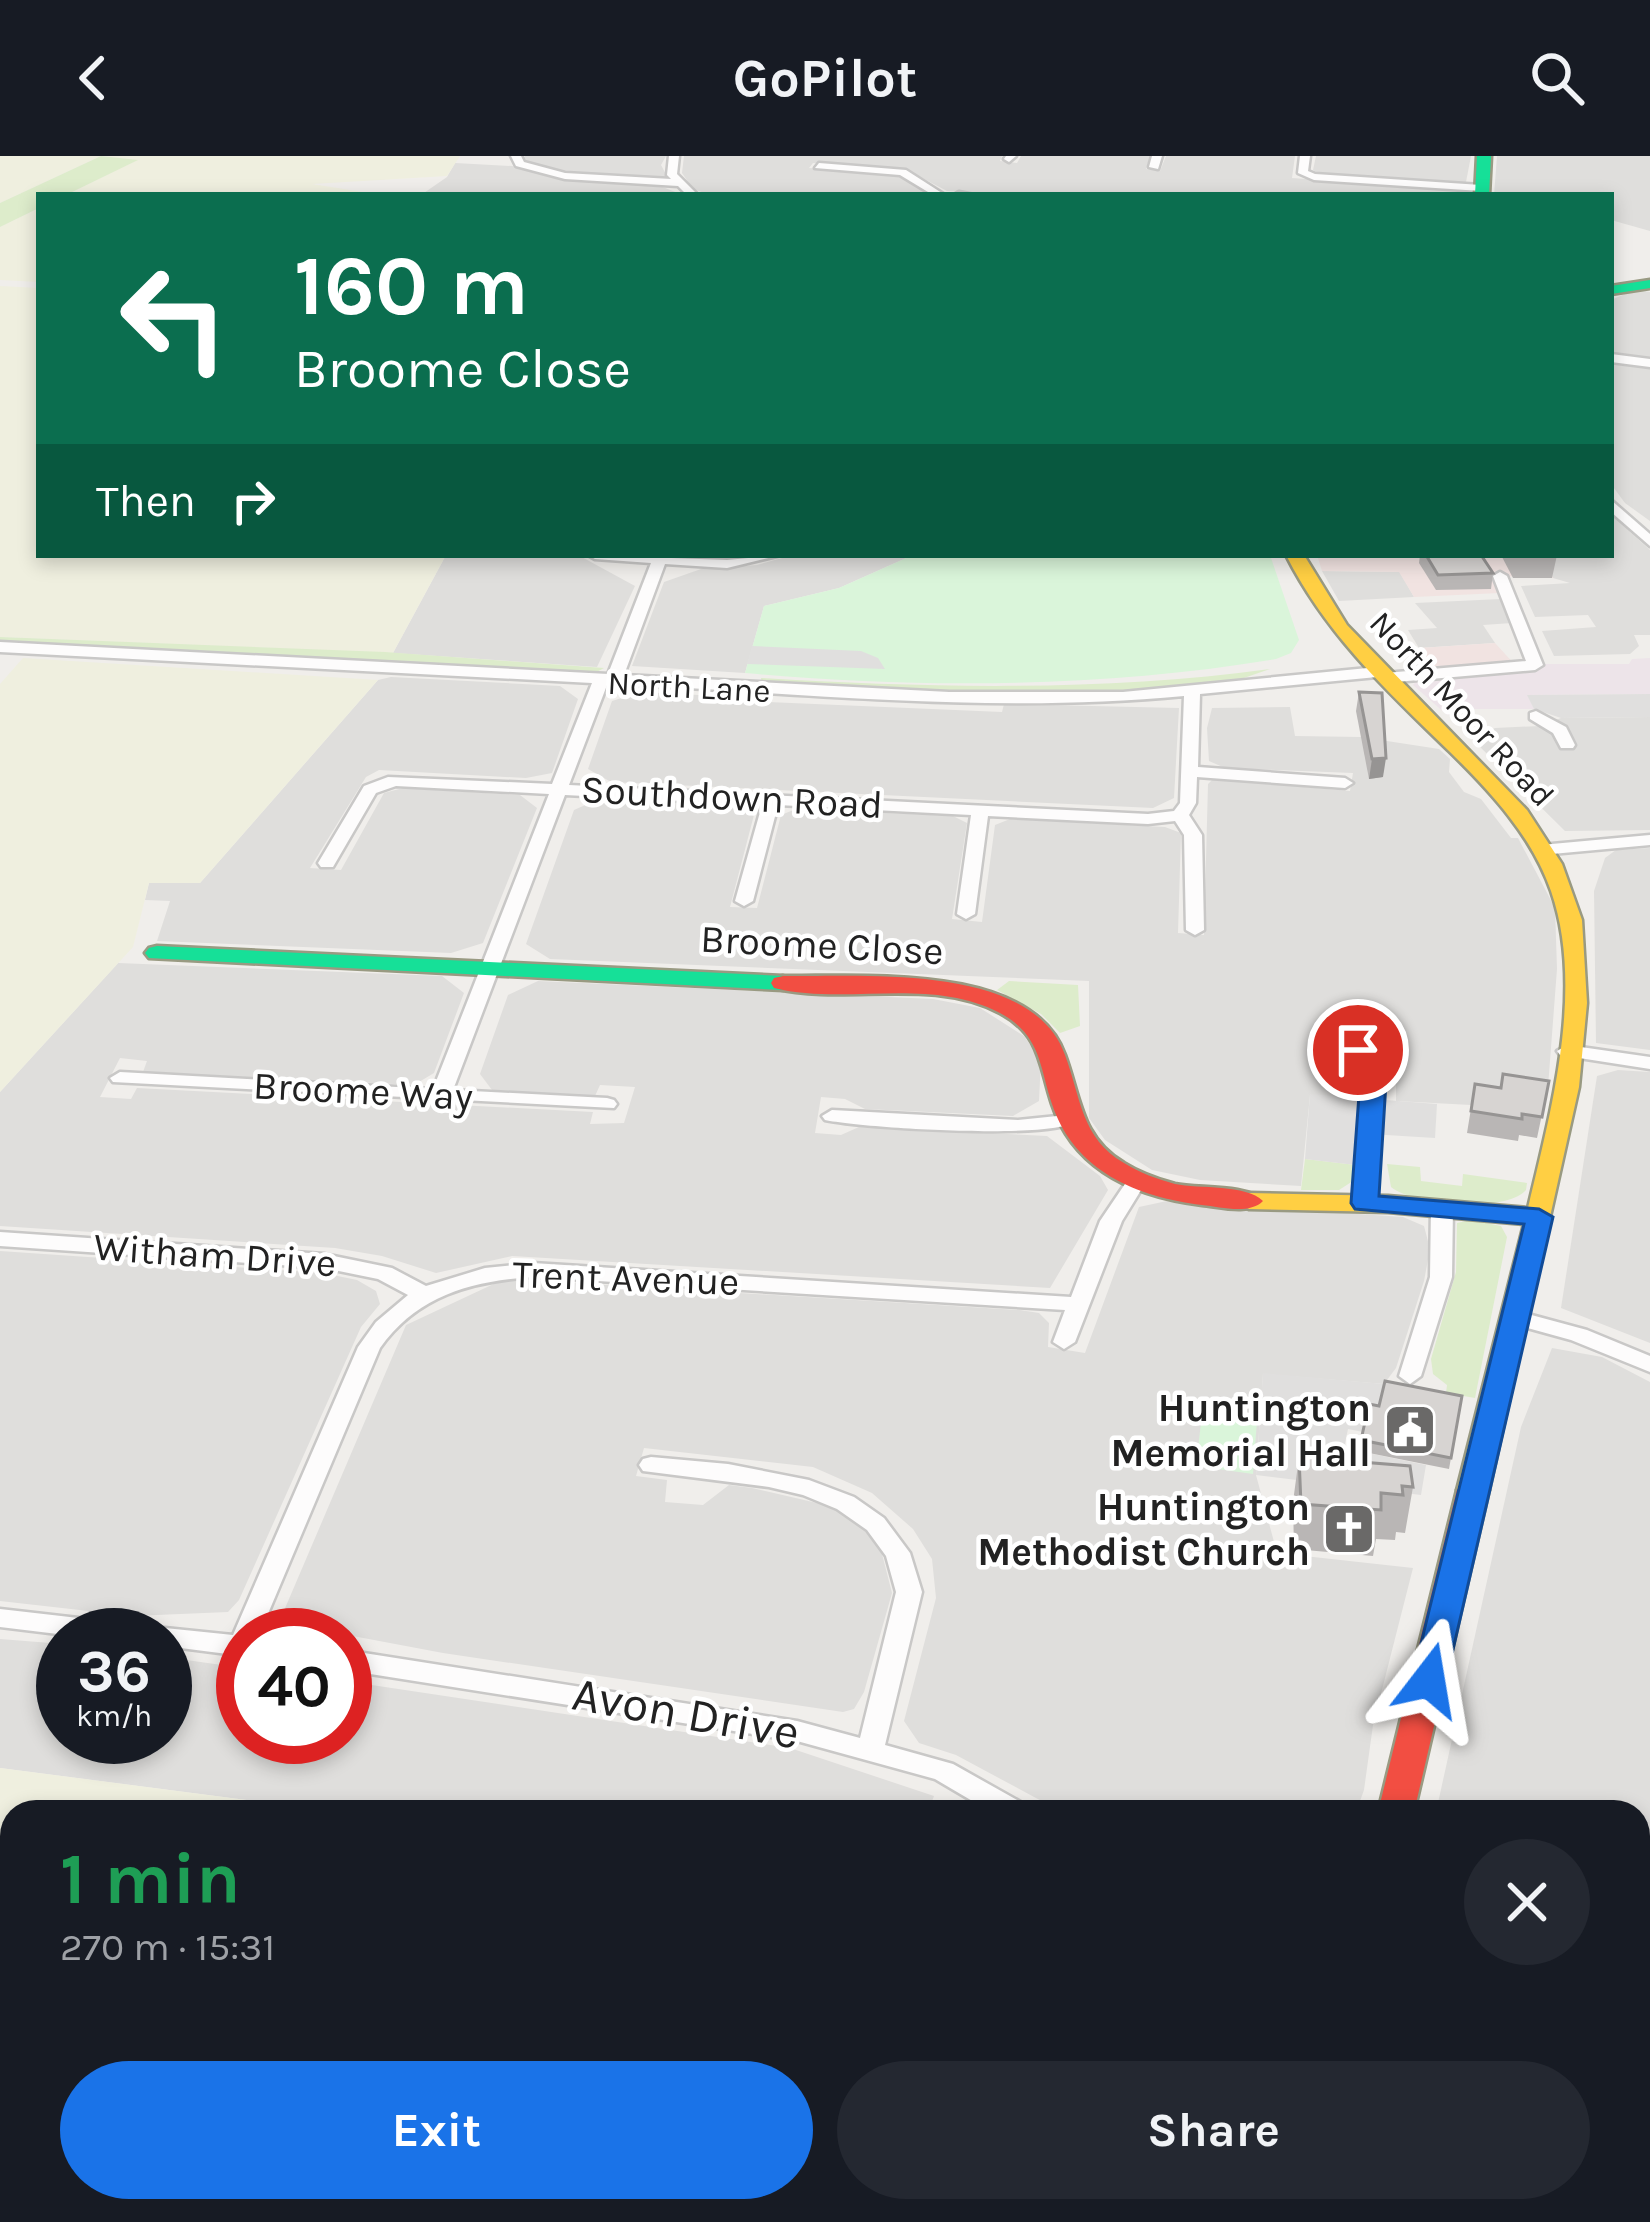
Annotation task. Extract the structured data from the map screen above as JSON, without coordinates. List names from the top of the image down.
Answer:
{
  "streets": {
    "street": [
      "North Lane",
      "North Moor Road",
      "Southdown Road",
      "Broome Close",
      "Broome Way",
      "Witham Drive",
      "Trent Avenue",
      "Avon Drive"
    ]
  },
  "crossings": [
    ["North Lane", "North Moor Road"],
    ["Witham Drive", "Trent Avenue"]
  ],
  "places": {
    "public building": ["Huntington Memorial Hall"],
    "church": ["Huntington Methodist Church"]
  },
  "page": {
    "header": "GoPilot",
    "turn": ["160 m", "Broome Close"],
    "then": "Then",
    "speed": "36 km/h",
    "limit": "40",
    "heading": ["1 min", "270 m · 15:31"],
    "buttons": ["Exit", "Share"]
  }
}
